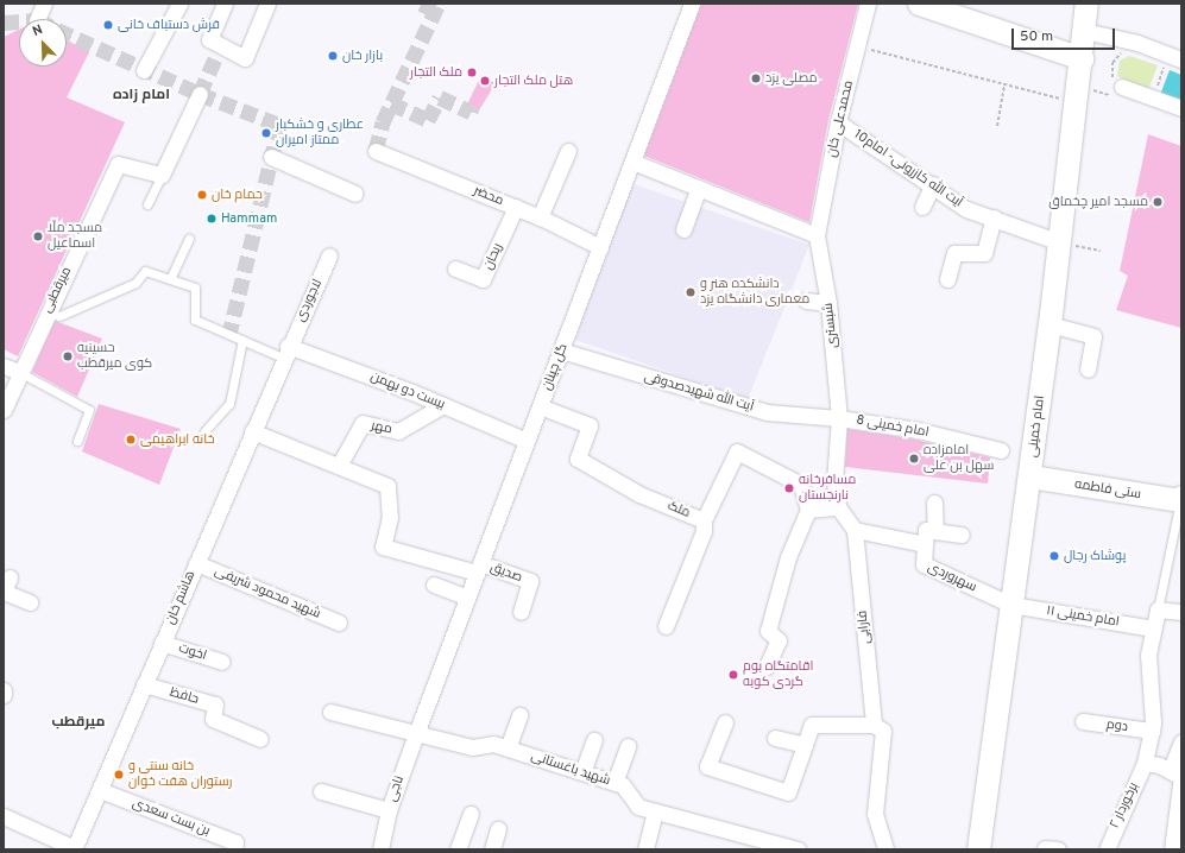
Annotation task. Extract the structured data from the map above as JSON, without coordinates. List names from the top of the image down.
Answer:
{
  "streets": {
    "main road": ["امام خمینی", "ستی فاطمه"],
    "street": [
      "محمدعلی خان",
      "آیت الله کازرونی- امام10",
      "محضر",
      "ریحان",
      "میرقطبی",
      "لاجوردی",
      "شبستری",
      "گل چینان",
      "بیست دو بهمن",
      "آیت الله شهیدصدوقی",
      "امام خمینی 8",
      "مهر",
      "ملک",
      "صدیق",
      "سهروردی",
      "شهید محمود شریفی",
      "هاشم خان",
      "امام خمینی ۱۱",
      "فارابی",
      "اخوت",
      "حافظ",
      "دوم",
      "شهید باغستانی",
      "ناجی",
      "برخوردار ۲",
      "بن بست سعدی"
    ]
  },
  "crossings": [
    ["محمدعلی خان", "آیت الله کازرونی- امام10"],
    ["محمدعلی خان", "شبستری"],
    ["آیت الله کازرونی- امام10", "امام خمینی"],
    ["محضر", "ریحان"],
    ["محضر", "گل چینان"],
    ["لاجوردی", "بیست دو بهمن"],
    ["لاجوردی", "هاشم خان"],
    ["شبستری", "آیت الله شهیدصدوقی"],
    ["شبستری", "امام خمینی 8"],
    ["گل چینان", "بیست دو بهمن"],
    ["گل چینان", "آیت الله شهیدصدوقی"],
    ["گل چینان", "ملک"],
    ["گل چینان", "صدیق"],
    ["گل چینان", "شهید باغستانی"],
    ["گل چینان", "ناجی"],
    ["بیست دو بهمن", "مهر"],
    ["بیست دو بهمن", "هاشم خان"],
    ["آیت الله شهیدصدوقی", "امام خمینی 8"],
    ["امام خمینی", "ستی فاطمه"],
    ["امام خمینی", "سهروردی"],
    ["امام خمینی", "امام خمینی ۱۱"],
    ["سهروردی", "امام خمینی ۱۱"],
    ["سهروردی", "فارابی"],
    ["شهید محمود شریفی", "هاشم خان"],
    ["هاشم خان", "اخوت"],
    ["هاشم خان", "حافظ"],
    ["هاشم خان", "بن بست سعدی"],
    ["امام خمینی ۱۱", "برخوردار ۲"],
    ["دوم", "برخوردار ۲"],
    ["شهید باغستانی", "ناجی"]
  ],
  "districts": ["امام زاده", "میرقطب"],
  "places": [
    "فرش دستباف خانی",
    "بازار خان",
    "ملک التجار",
    "مصلی یزد",
    "هتل ملک التجار",
    "عطاری و خشکبار ممتاز امیران",
    "حمام خان",
    "مسجد امیر چخماق",
    "Hammam",
    "مسجد ملّا اسماعیل",
    "دانشکده هنر و معماری دانشگاه یزد",
    "حسینیه کوی میرقطب",
    "خانه ابراهیمی",
    "امامزاده سهل بن علی",
    "مسافرخانه نارنجستان",
    "پوشاک رجال",
    "اقامتگاه بوم گردی کوبه",
    "خانه سنتی و رستوران هفت خوان"
  ],
  "scale_bar": "50 m",
  "north": "top left"
}
